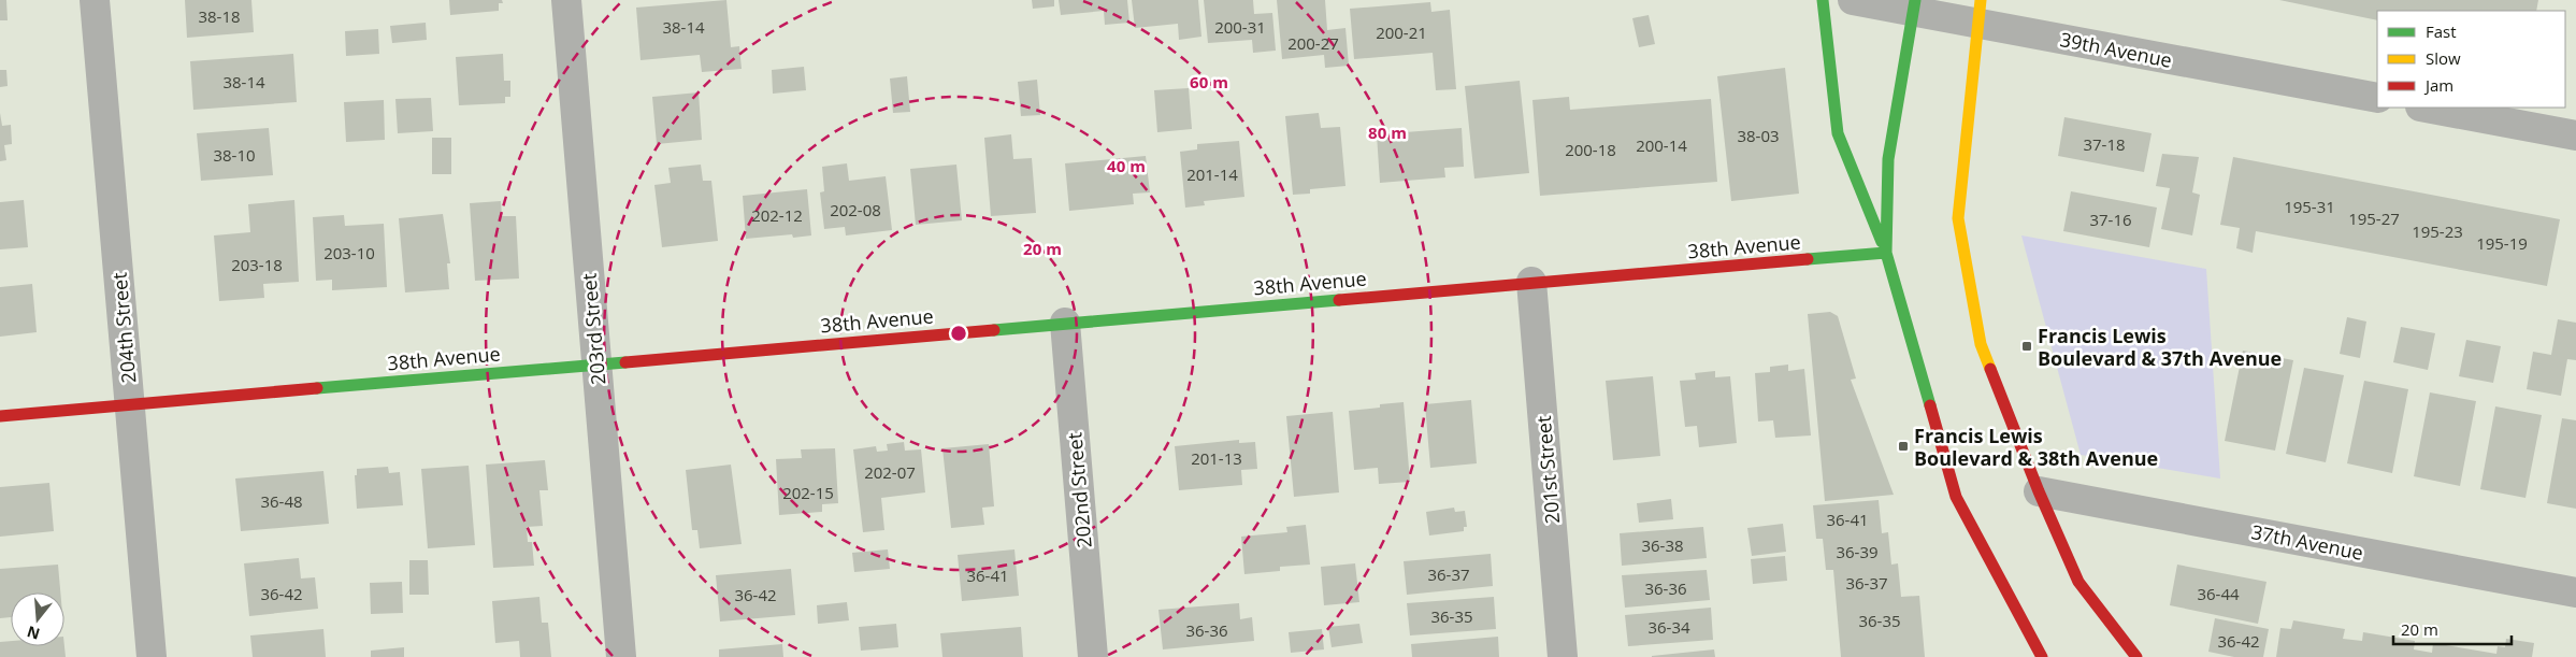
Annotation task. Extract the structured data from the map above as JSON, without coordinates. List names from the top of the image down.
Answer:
{
  "streets": {
    "street": [
      "39th Avenue",
      "38th Avenue",
      "204th Street",
      "203rd Street",
      "201st Street",
      "202nd Street",
      "37th Avenue"
    ]
  },
  "crossings": [
    ["38th Avenue", "204th Street"],
    ["38th Avenue", "203rd Street"],
    ["38th Avenue", "201st Street"],
    ["38th Avenue", "202nd Street"]
  ],
  "places": {
    "transit": ["Francis Lewis Boulevard & 37th Avenue", "Francis Lewis Boulevard & 38th Avenue"]
  },
  "house_numbers": [
    "38-18",
    "38-14",
    "200-31",
    "200-21",
    "200-27",
    "38-14",
    "38-03",
    "37-18",
    "200-14",
    "200-18",
    "38-10",
    "201-14",
    "195-31",
    "202-08",
    "202-12",
    "195-27",
    "37-16",
    "195-23",
    "195-19",
    "203-10",
    "203-18",
    "201-13",
    "202-07",
    "202-15",
    "36-48",
    "36-41",
    "36-38",
    "36-39",
    "36-37",
    "36-41",
    "36-37",
    "36-36",
    "36-42",
    "36-44",
    "36-42",
    "36-35",
    "36-35",
    "36-34",
    "36-36",
    "36-42"
  ],
  "legend": ["Fast", "Slow", "Jam"],
  "scale_bar": "20 m",
  "north": "bottom",
  "rings": [
    "60 m",
    "80 m",
    "40 m",
    "20 m"
  ]
}
